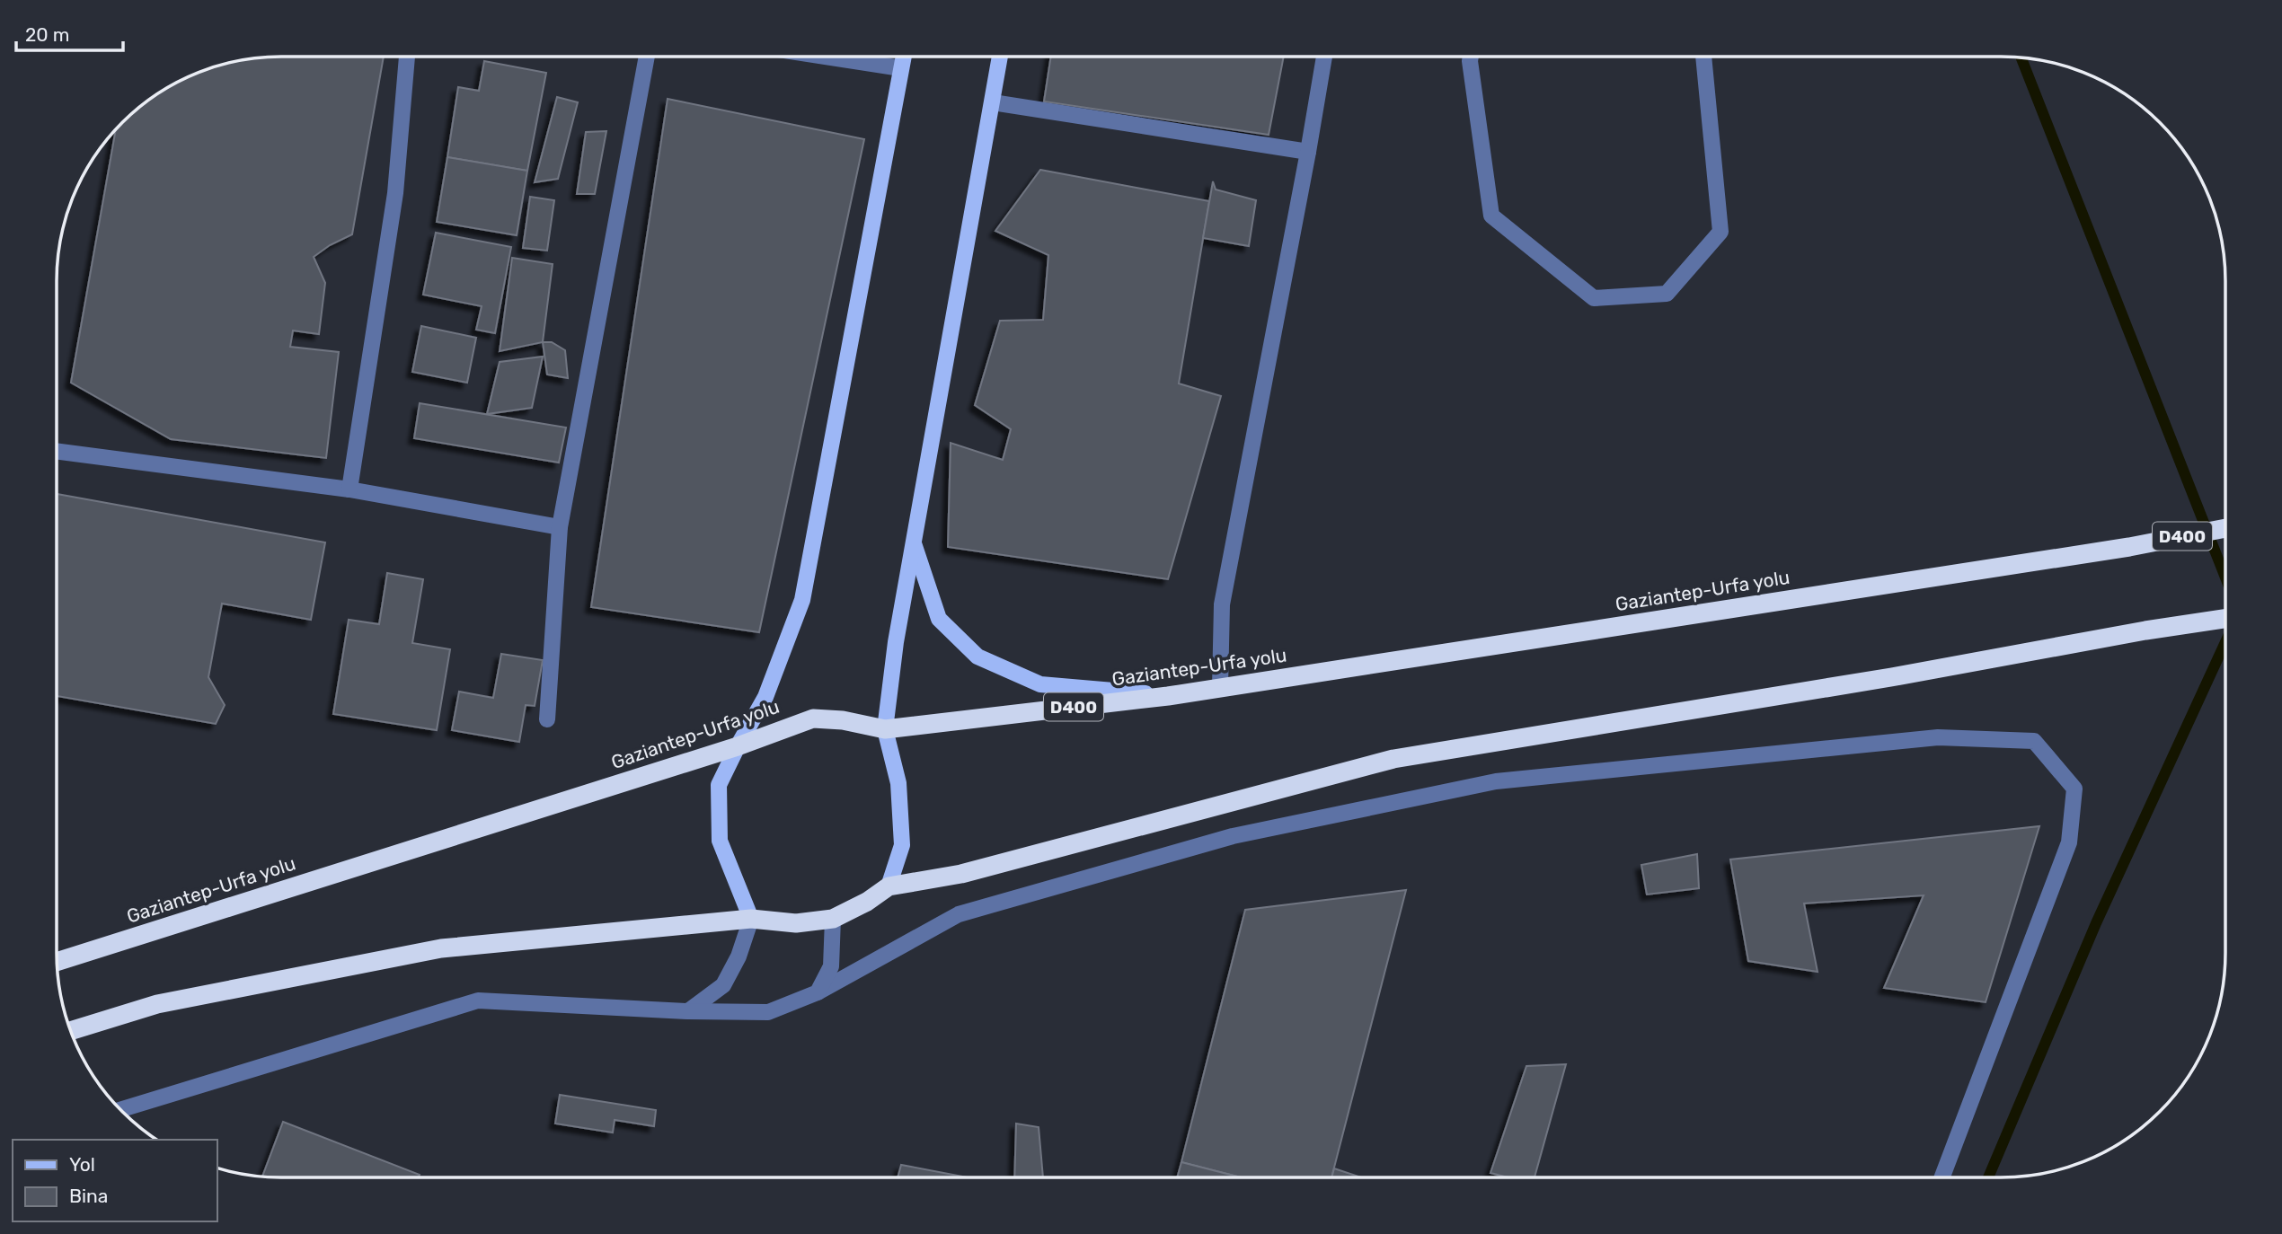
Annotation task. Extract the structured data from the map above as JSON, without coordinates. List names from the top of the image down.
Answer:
{
  "streets": {
    "highway": ["D400", "Gaziantep-Urfa yolu"]
  },
  "legend": ["Yol", "Bina"],
  "scale_bar": "20 m"
}
